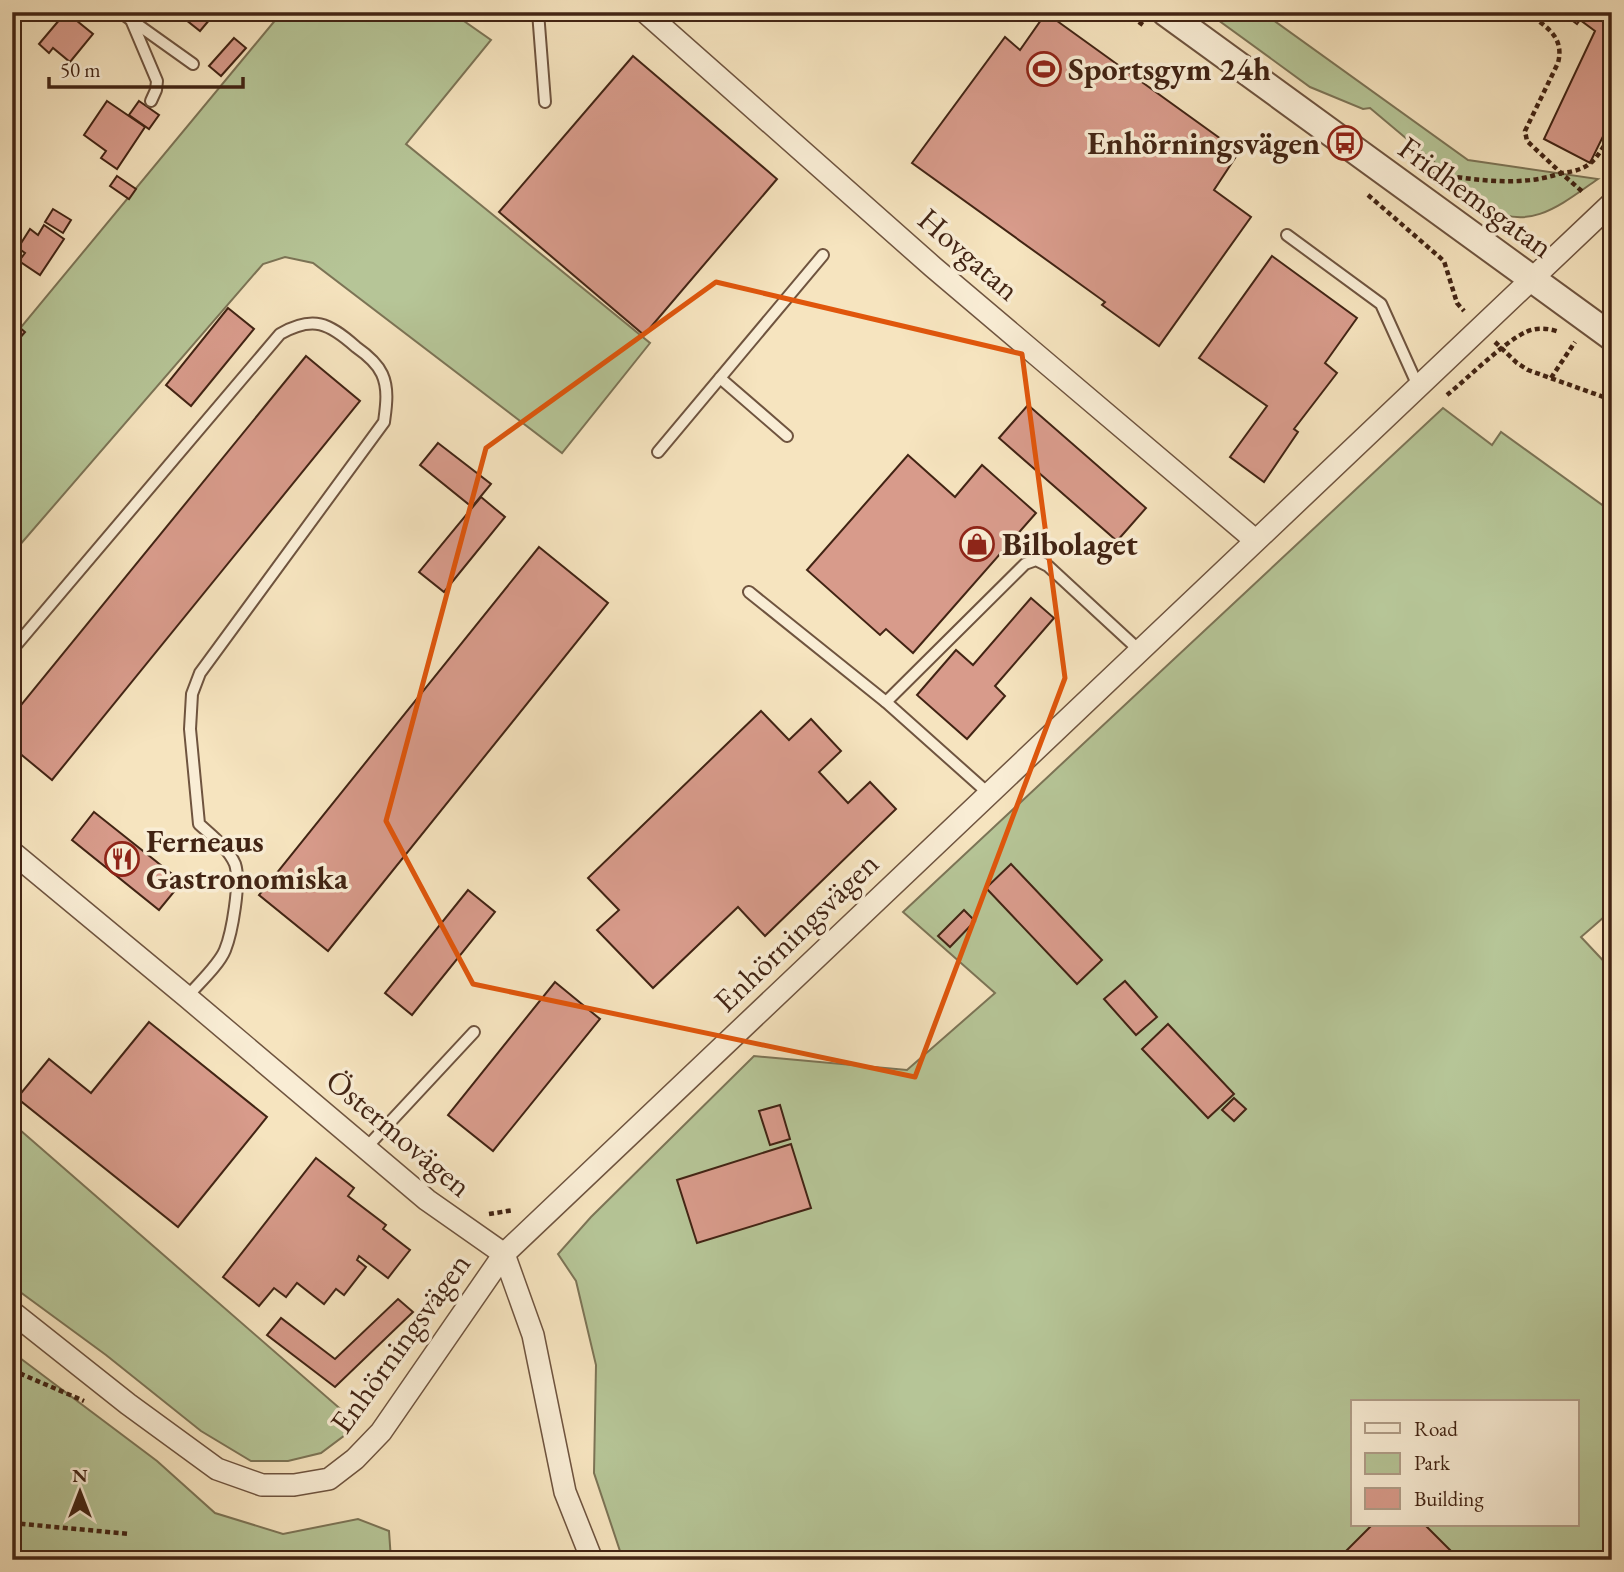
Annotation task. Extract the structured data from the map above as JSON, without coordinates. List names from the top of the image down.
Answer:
{
  "streets": {
    "street": [
      "Fridhemsgatan",
      "Hovgatan",
      "Enhörningsvägen",
      "Östermovägen"
    ]
  },
  "crossings": [
    ["Fridhemsgatan", "Enhörningsvägen"],
    ["Hovgatan", "Enhörningsvägen"],
    ["Enhörningsvägen", "Östermovägen"]
  ],
  "places": {
    "sports": ["Sportsgym 24h"],
    "bus stop": ["Enhörningsvägen"],
    "shop": ["Bilbolaget"],
    "restaurant": ["Ferneaus Gastronomiska"]
  },
  "legend": ["Road", "Park", "Building"],
  "scale_bar": "50 m",
  "north": "top"
}
